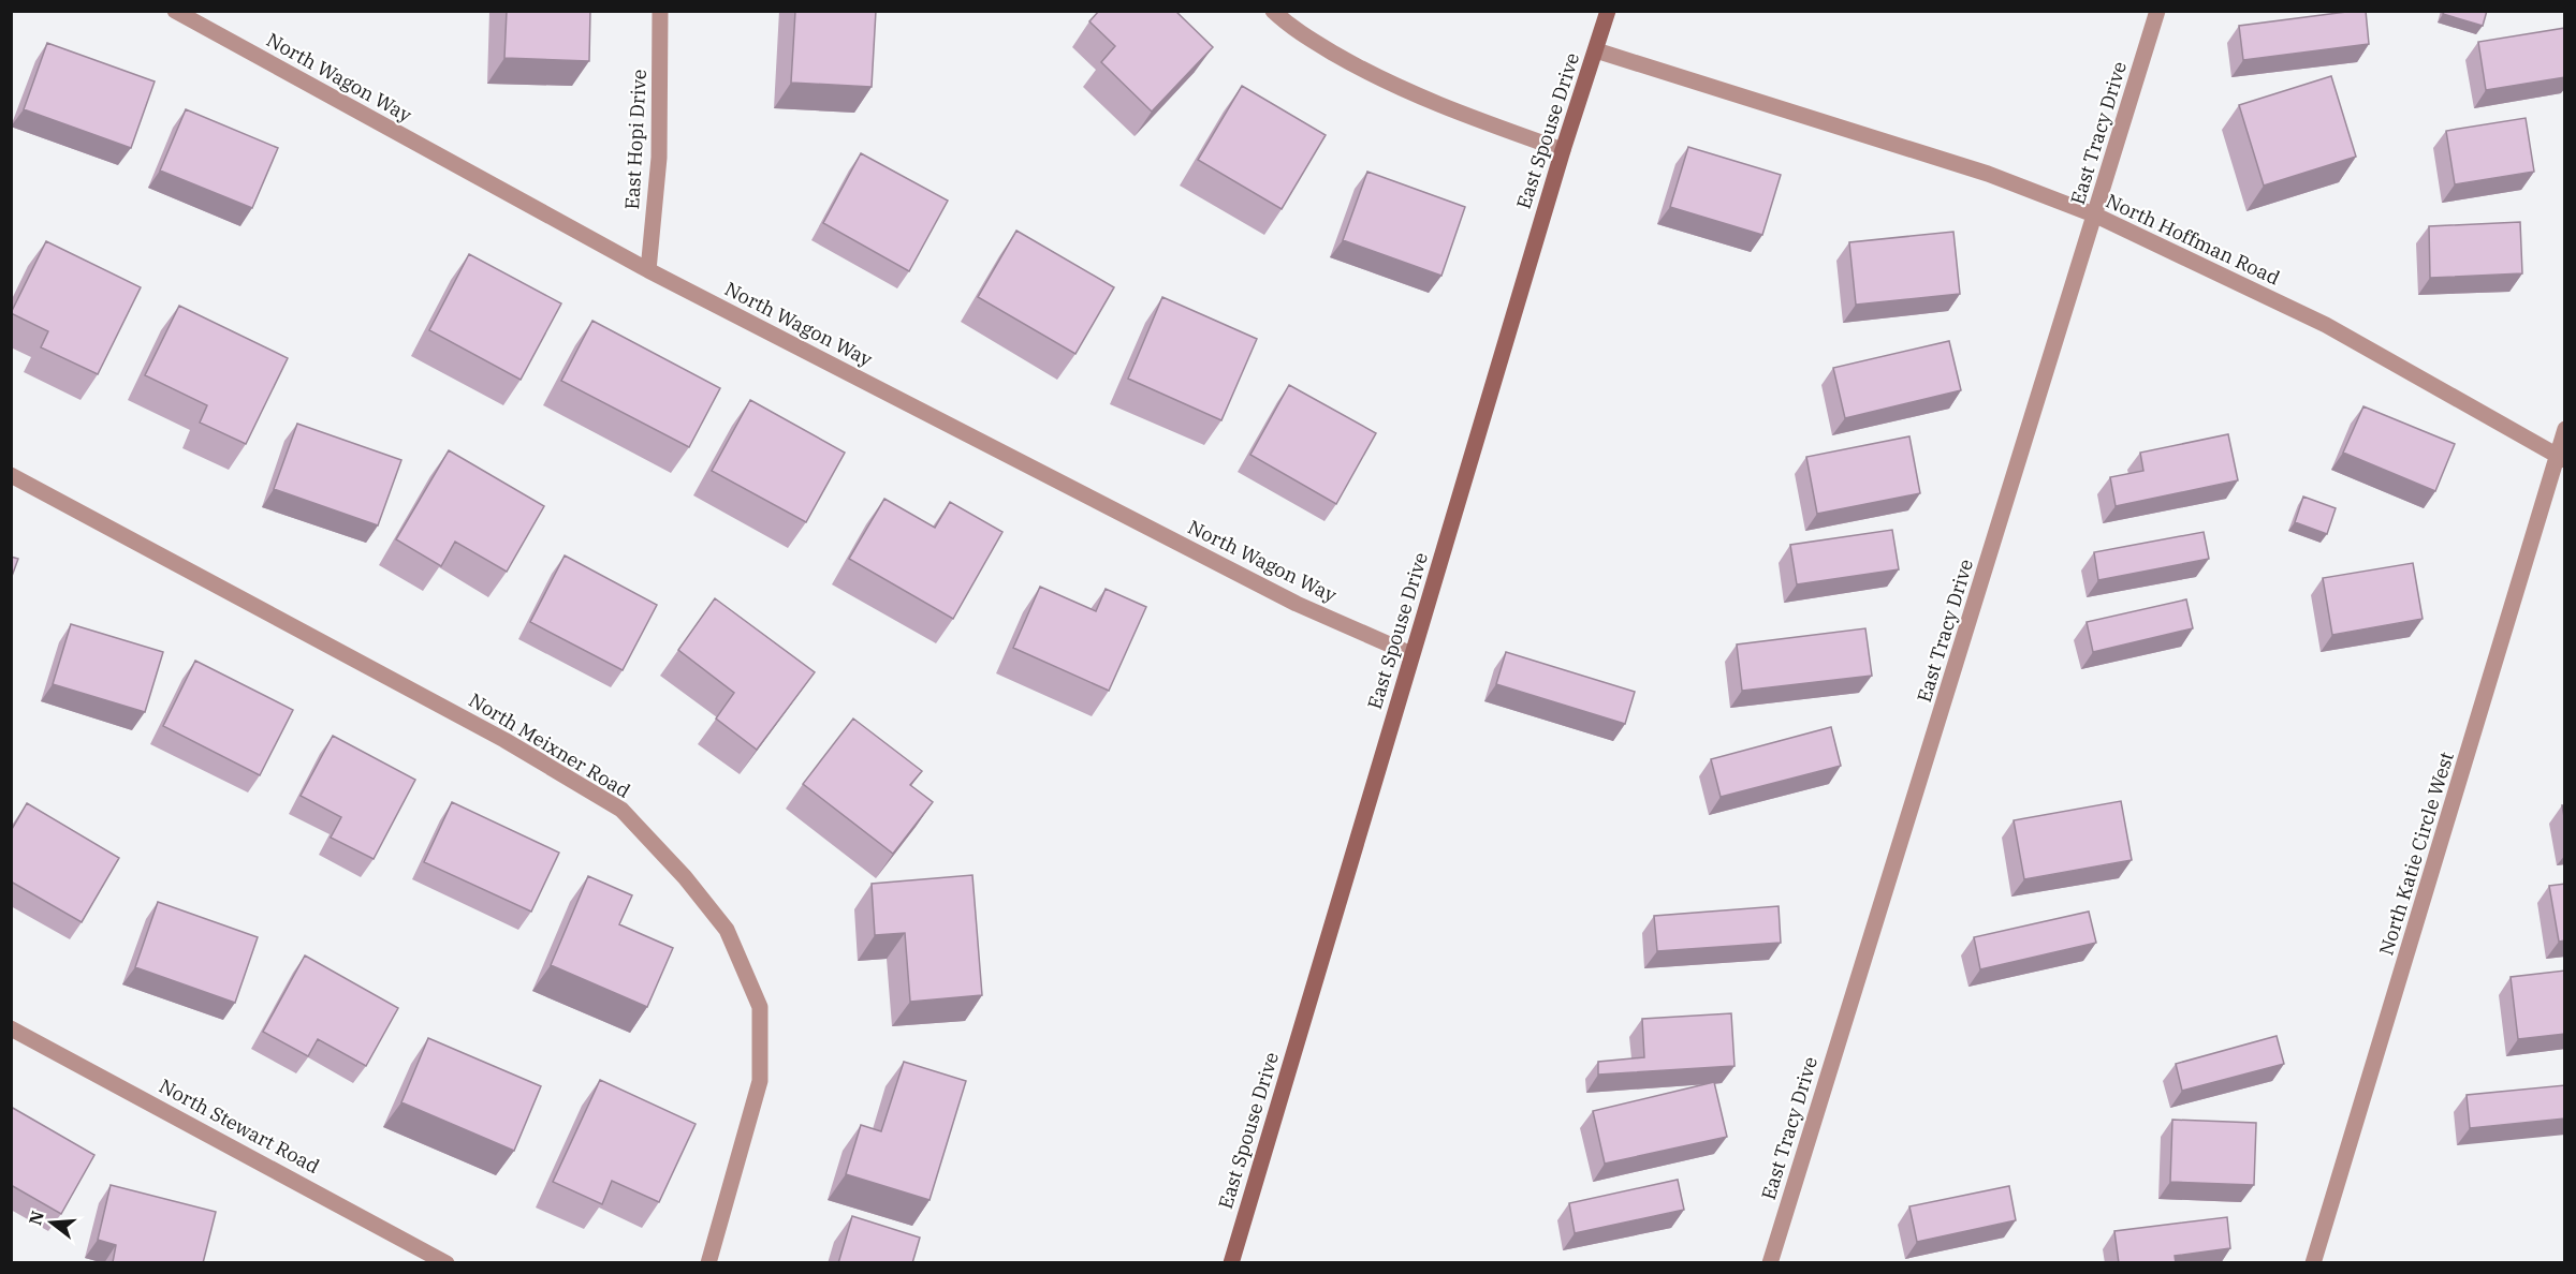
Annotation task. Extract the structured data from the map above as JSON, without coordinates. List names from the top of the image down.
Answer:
{
  "streets": {
    "street": [
      "North Wagon Way",
      "East Spouse Drive",
      "East Tracy Drive",
      "East Hopi Drive",
      "North Hoffman Road",
      "North Meixner Road",
      "North Katie Circle West",
      "North Stewart Road"
    ]
  },
  "crossings": [
    ["North Wagon Way", "East Spouse Drive"],
    ["North Wagon Way", "East Hopi Drive"],
    ["East Spouse Drive", "North Hoffman Road"],
    ["East Tracy Drive", "North Hoffman Road"],
    ["North Hoffman Road", "North Katie Circle West"]
  ],
  "north": "left"
}
